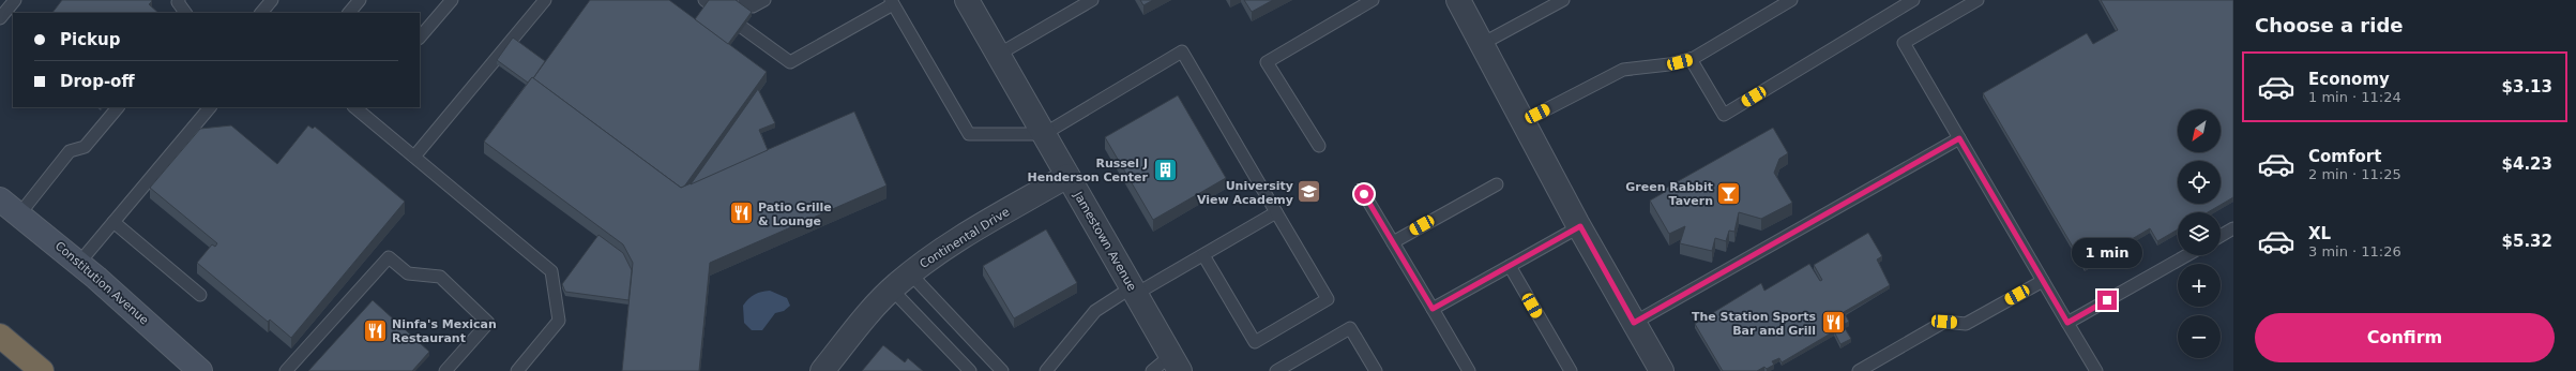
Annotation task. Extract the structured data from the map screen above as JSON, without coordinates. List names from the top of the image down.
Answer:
{
  "streets": {
    "street": ["Continental Drive", "Jamestown Avenue", "Constitution Avenue"]
  },
  "crossings": [
    ["Continental Drive", "Jamestown Avenue"]
  ],
  "places": {
    "building": ["Russel J Henderson Center"],
    "school or university": ["University View Academy"],
    "bar": ["Green Rabbit Tavern"],
    "restaurant": ["Patio Grille & Lounge", "The Station Sports Bar and Grill", "Ninfa's Mexican Restaurant"]
  },
  "north": "bottom left",
  "page": {
    "heading": "Choose a ride",
    "banner": ["Pickup", "Drop-off"],
    "list": [
      {
        "name": "Economy",
        "note": "1 min · 11:24",
        "value": "$3.13"
      },
      {
        "name": "Comfort",
        "note": "2 min · 11:25",
        "value": "$4.23"
      },
      {
        "name": "XL",
        "note": "3 min · 11:26",
        "value": "$5.32"
      }
    ],
    "map_buttons": ["+", "−"],
    "bubble": "1 min",
    "buttons": "Confirm"
  }
}
